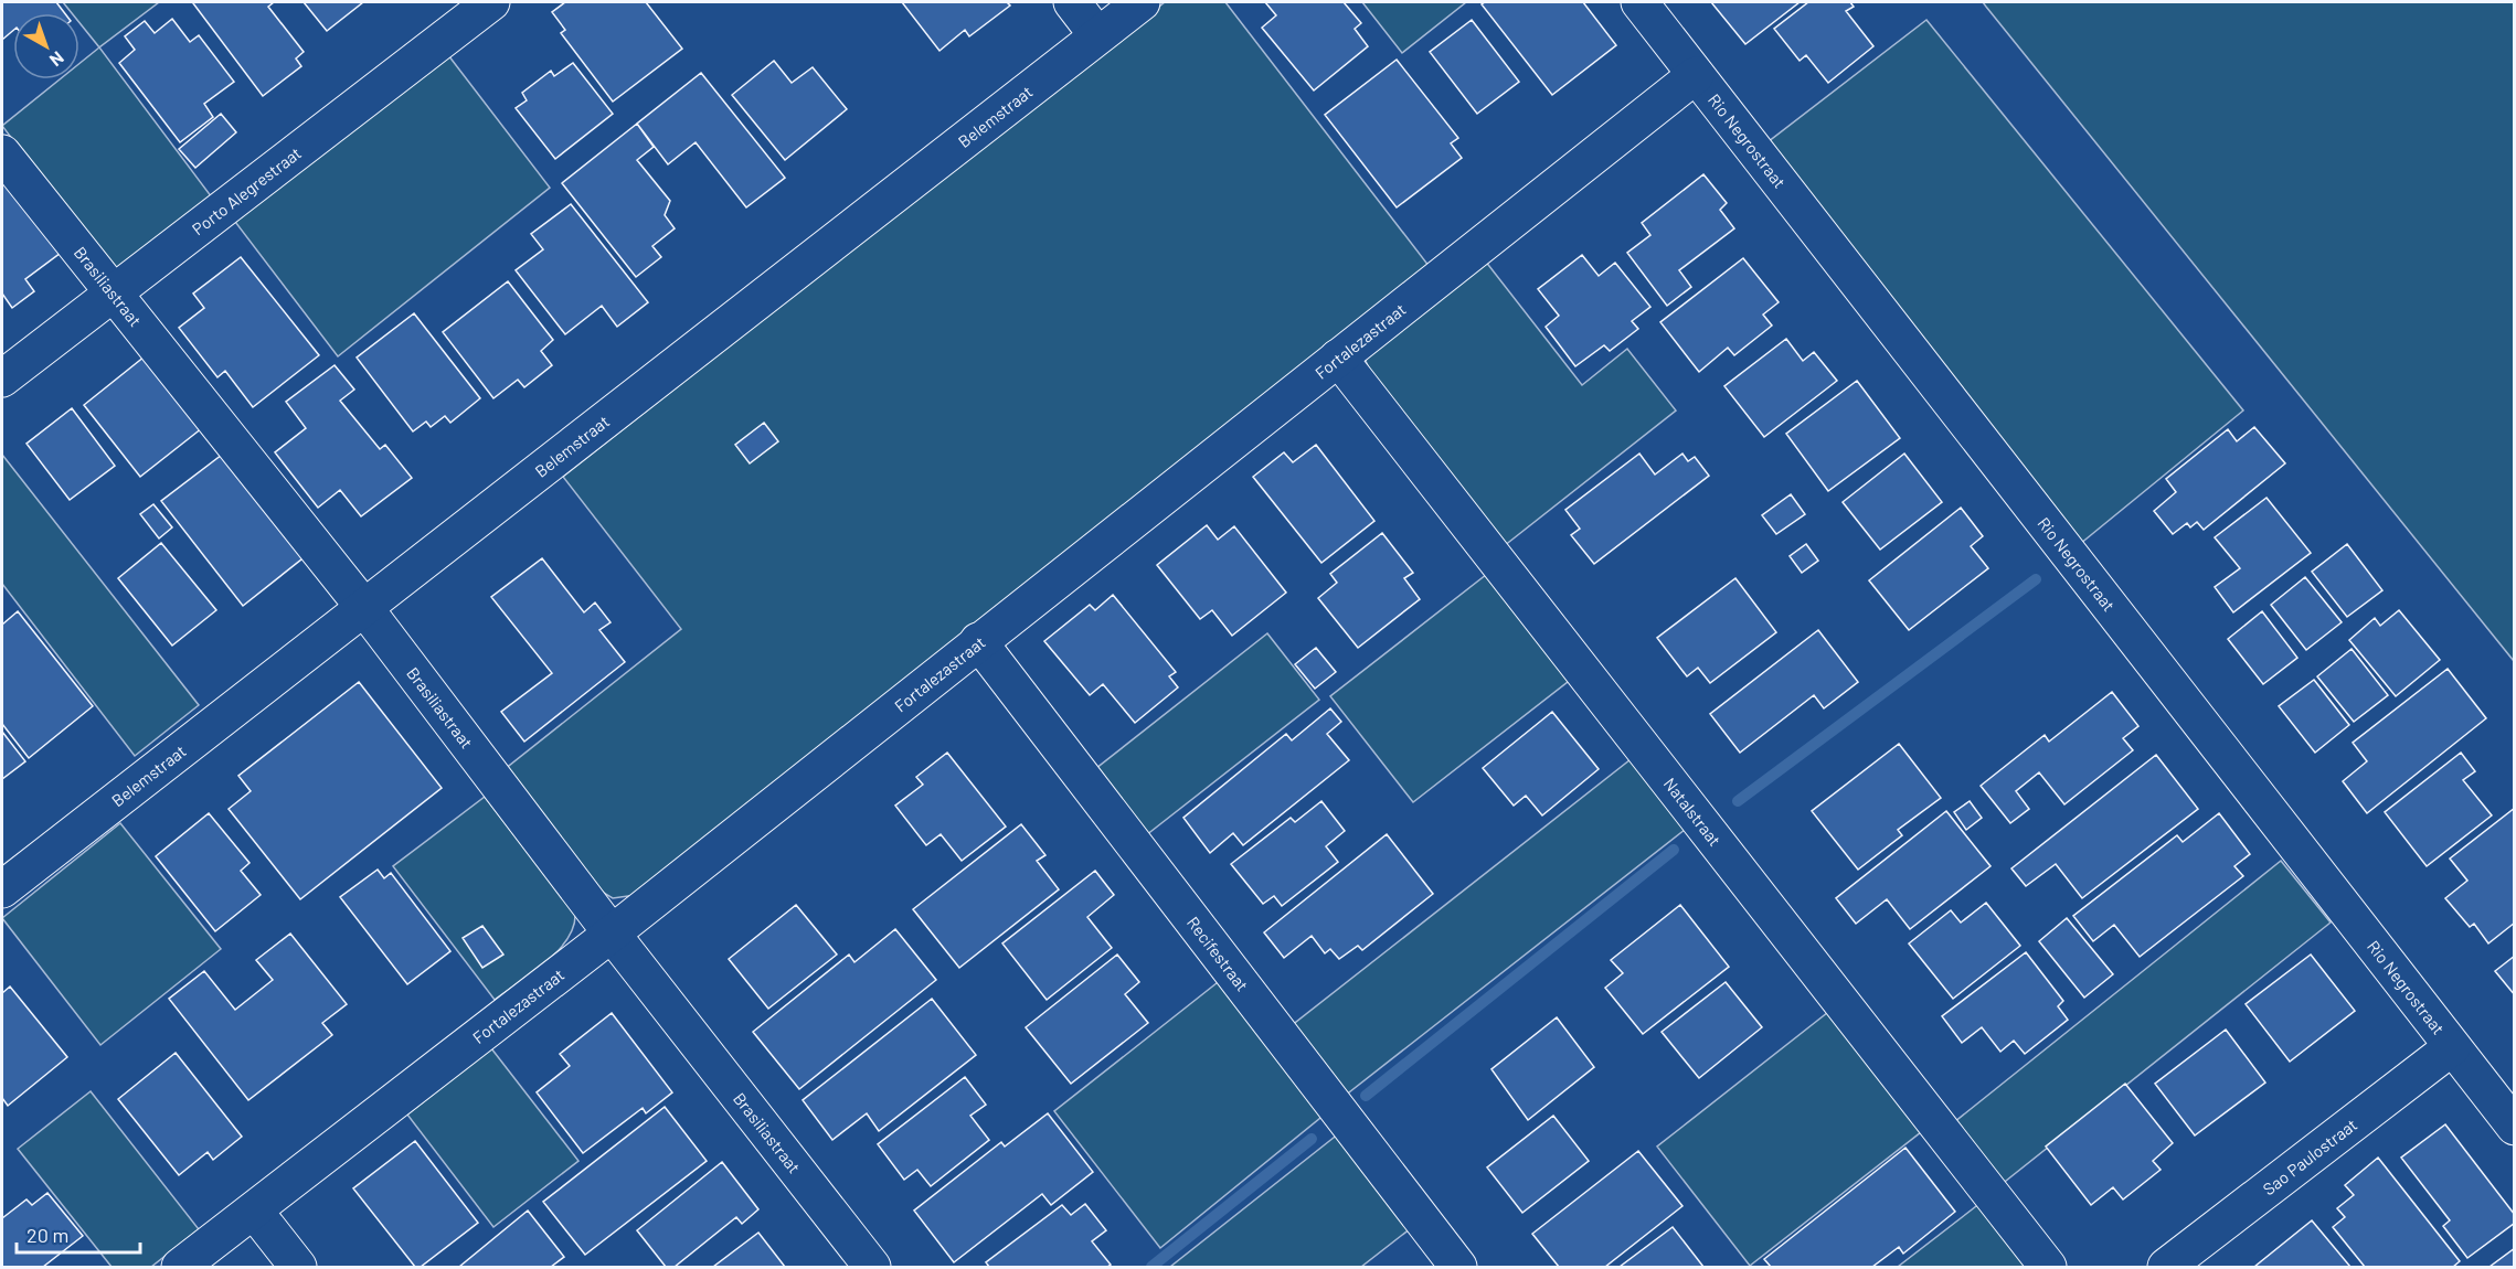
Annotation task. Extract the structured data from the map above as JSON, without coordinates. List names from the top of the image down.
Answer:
{
  "streets": {
    "street": [
      "Belemstraat",
      "Rio Negrostraat",
      "Porto Alegrestraat",
      "Brasiliastraat",
      "Fortalezastraat",
      "Natalstraat",
      "Recifestraat",
      "Sao Paulostraat"
    ]
  },
  "crossings": [
    ["Belemstraat", "Brasiliastraat"],
    ["Rio Negrostraat", "Fortalezastraat"],
    ["Rio Negrostraat", "Sao Paulostraat"],
    ["Porto Alegrestraat", "Brasiliastraat"],
    ["Brasiliastraat", "Fortalezastraat"],
    ["Fortalezastraat", "Natalstraat"],
    ["Fortalezastraat", "Recifestraat"]
  ],
  "scale_bar": "20 m",
  "north": "bottom right"
}
